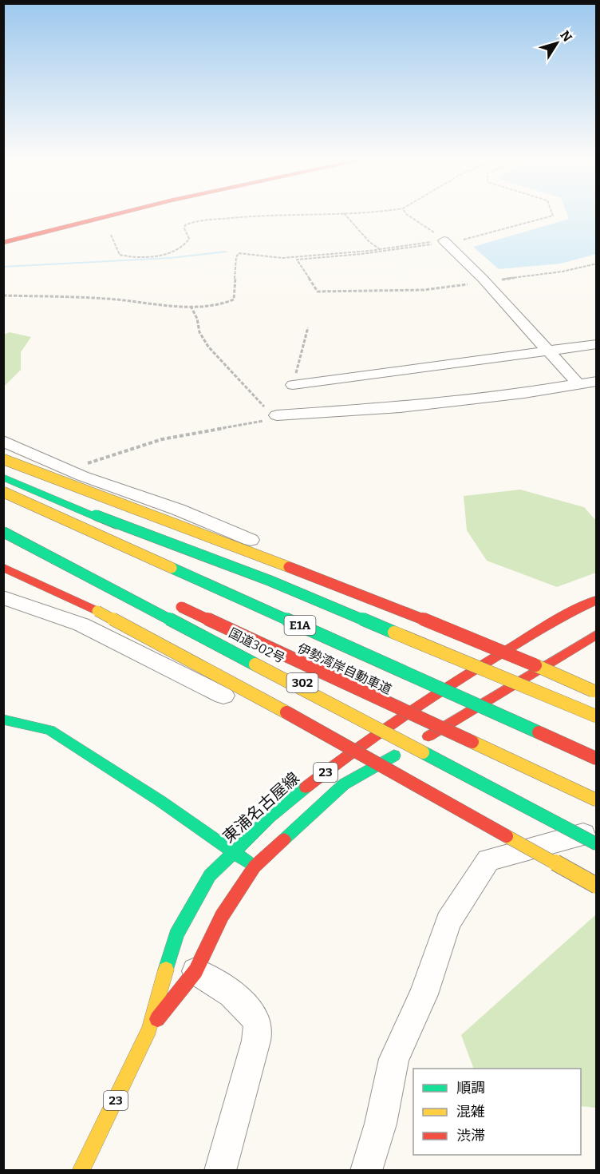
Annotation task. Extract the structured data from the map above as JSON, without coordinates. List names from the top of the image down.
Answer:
{
  "streets": {
    "main road": [
      "E1A",
      "国道302号",
      "伊勢湾岸自動車道",
      "302",
      "23",
      "東浦名古屋線"
    ]
  },
  "crossings": [
    ["国道302号", "東浦名古屋線"]
  ],
  "legend": ["順調", "混雑", "渋滞"],
  "north": "top right"
}
